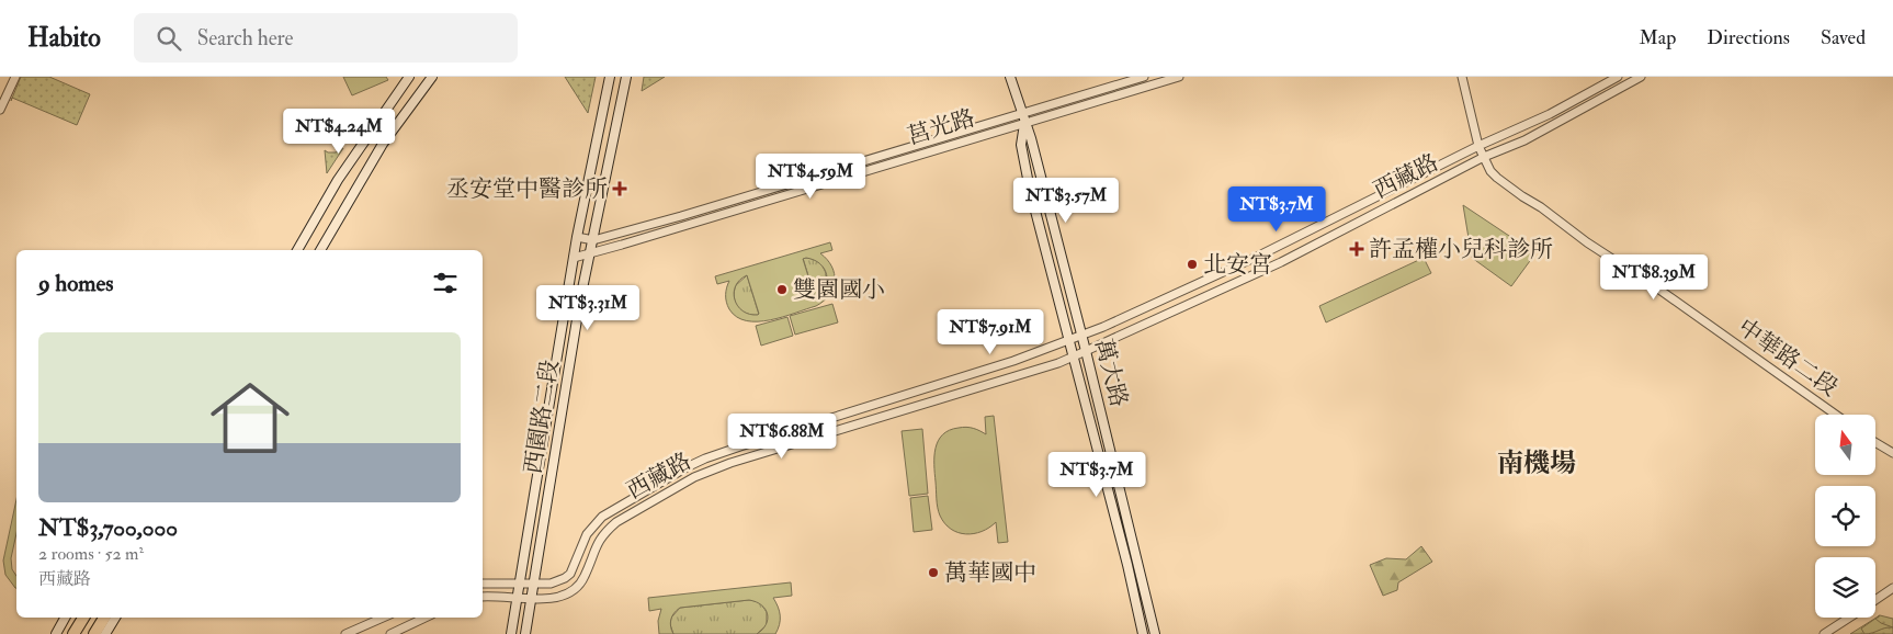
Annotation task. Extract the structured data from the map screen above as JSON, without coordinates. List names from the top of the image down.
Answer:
{
  "streets": {
    "main road": ["萬大路", "西園路二段"],
    "street": ["莒光路", "西藏路", "中華路二段"]
  },
  "crossings": [
    ["莒光路", "萬大路"],
    ["莒光路", "西園路二段"],
    ["西藏路", "中華路二段"],
    ["西藏路", "萬大路"],
    ["西藏路", "西園路二段"]
  ],
  "districts": ["南機場"],
  "places": {
    "health": ["丞安堂中醫診所", "許孟權小兒科診所"],
    "other": ["北安宮", "雙園國小", "萬華國中"]
  },
  "north": "top",
  "page": {
    "header": "Habito",
    "search": "Search here",
    "nav": ["Map", "Directions", "Saved"],
    "price": [
      "NT$4.24M",
      "NT$4.59M",
      "NT$3.57M",
      "NT$3.7M",
      "NT$8.39M",
      "NT$3.31M",
      "NT$7.91M",
      "NT$6.88M",
      "NT$3.7M"
    ],
    "heading": "9 homes",
    "list": [
      {
        "name": "NT$3,700,000",
        "note": "2 rooms · 52 m² · 西藏路"
      }
    ]
  }
}
